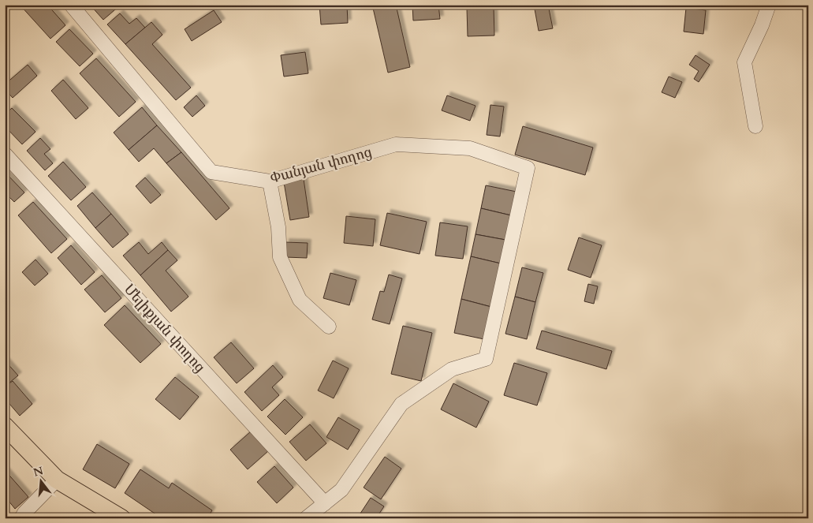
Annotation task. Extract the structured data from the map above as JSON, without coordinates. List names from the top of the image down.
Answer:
{
  "streets": {
    "street": ["Փանյան փողոց", "Մելիքյան փողոց"]
  },
  "crossings": [
    ["Փանյան փողոց", "Մելիքյան փողոց"]
  ],
  "north": "top"
}
